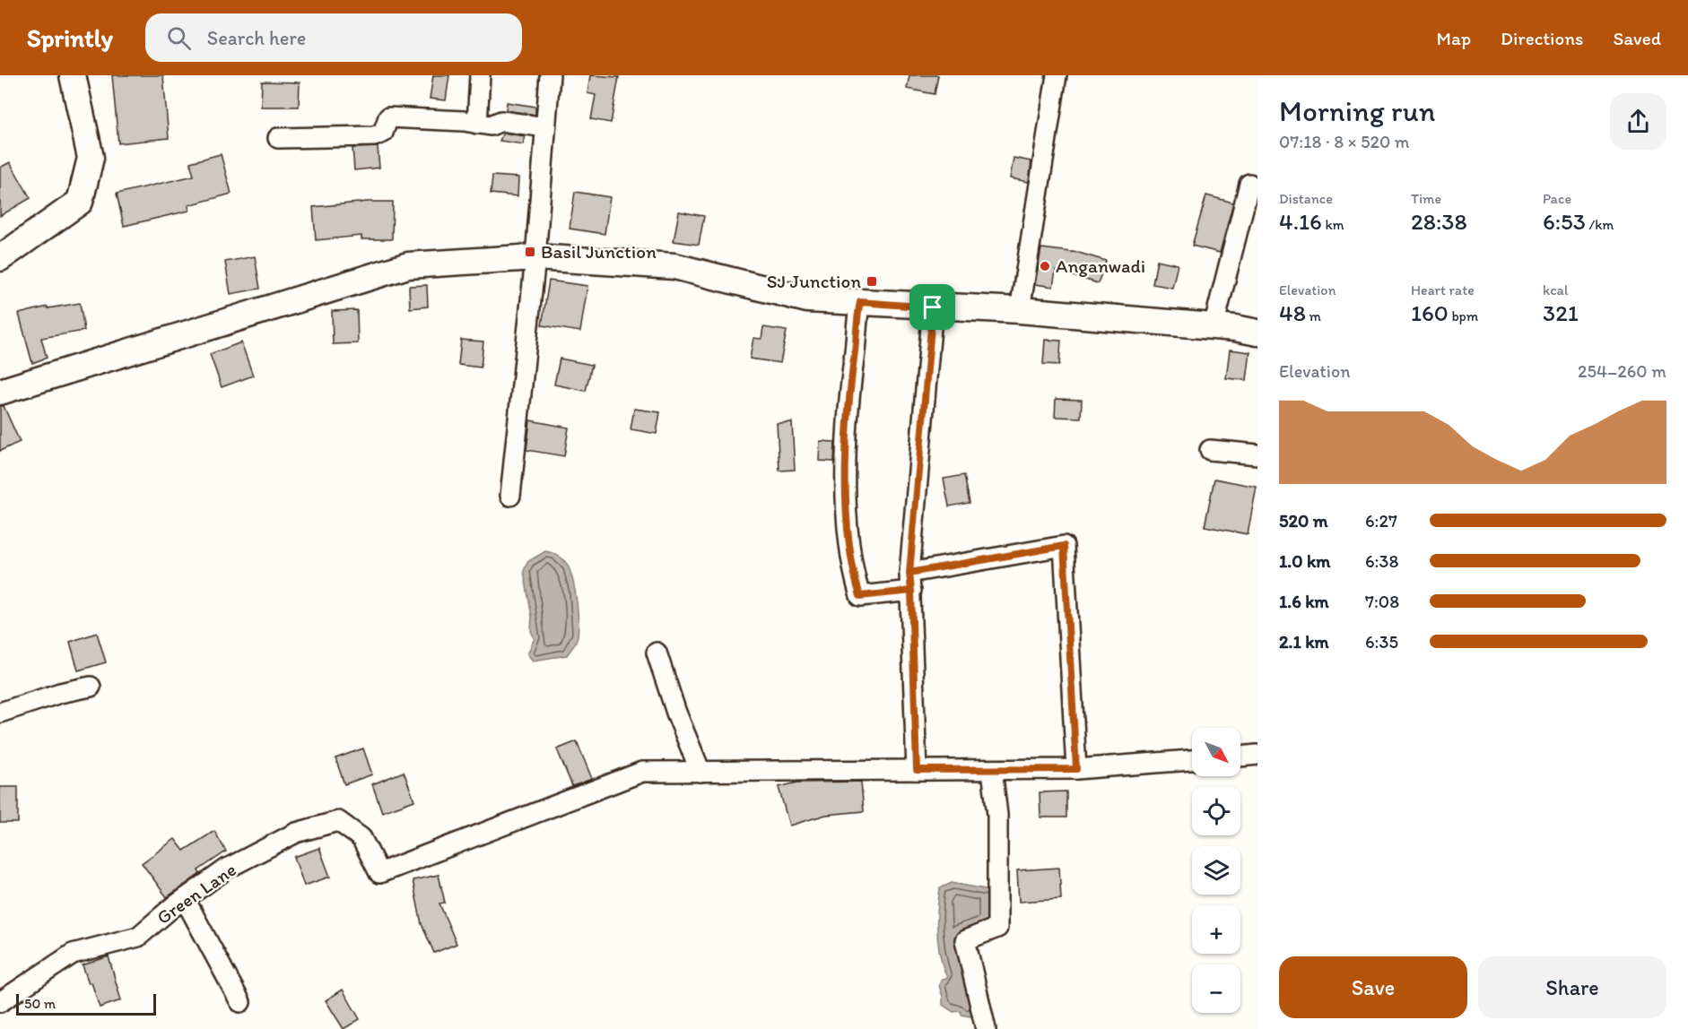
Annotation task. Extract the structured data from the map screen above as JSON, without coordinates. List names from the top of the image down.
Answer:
{
  "streets": {
    "street": ["Green Lane"]
  },
  "places": {
    "transit": ["Basil Junction", "SJ Junction"],
    "other": ["Anganwadi"]
  },
  "scale_bar": "50 m",
  "north": "bottom right",
  "page": {
    "header": "Sprintly",
    "search": "Search here",
    "nav": ["Map", "Directions", "Saved"],
    "heading": ["Morning run", "07:18 · 8 × 520 m"],
    "stats": [
      ["Distance", "4.16 km"],
      ["Time", "28:38"],
      ["Pace", "6:53 /km"],
      ["Elevation", "48 m"],
      ["Heart rate", "160 bpm"],
      ["kcal", "321"]
    ],
    "chart": ["Elevation", "254–260 m"],
    "list": [
      {
        "name": "520 m",
        "note": "6:27"
      },
      {
        "name": "1.0 km",
        "note": "6:38"
      },
      {
        "name": "1.6 km",
        "note": "7:08"
      },
      {
        "name": "2.1 km",
        "note": "6:35"
      }
    ],
    "map_buttons": ["+", "−"],
    "buttons": ["Save", "Share"],
    "scale": "50 m"
  }
}
